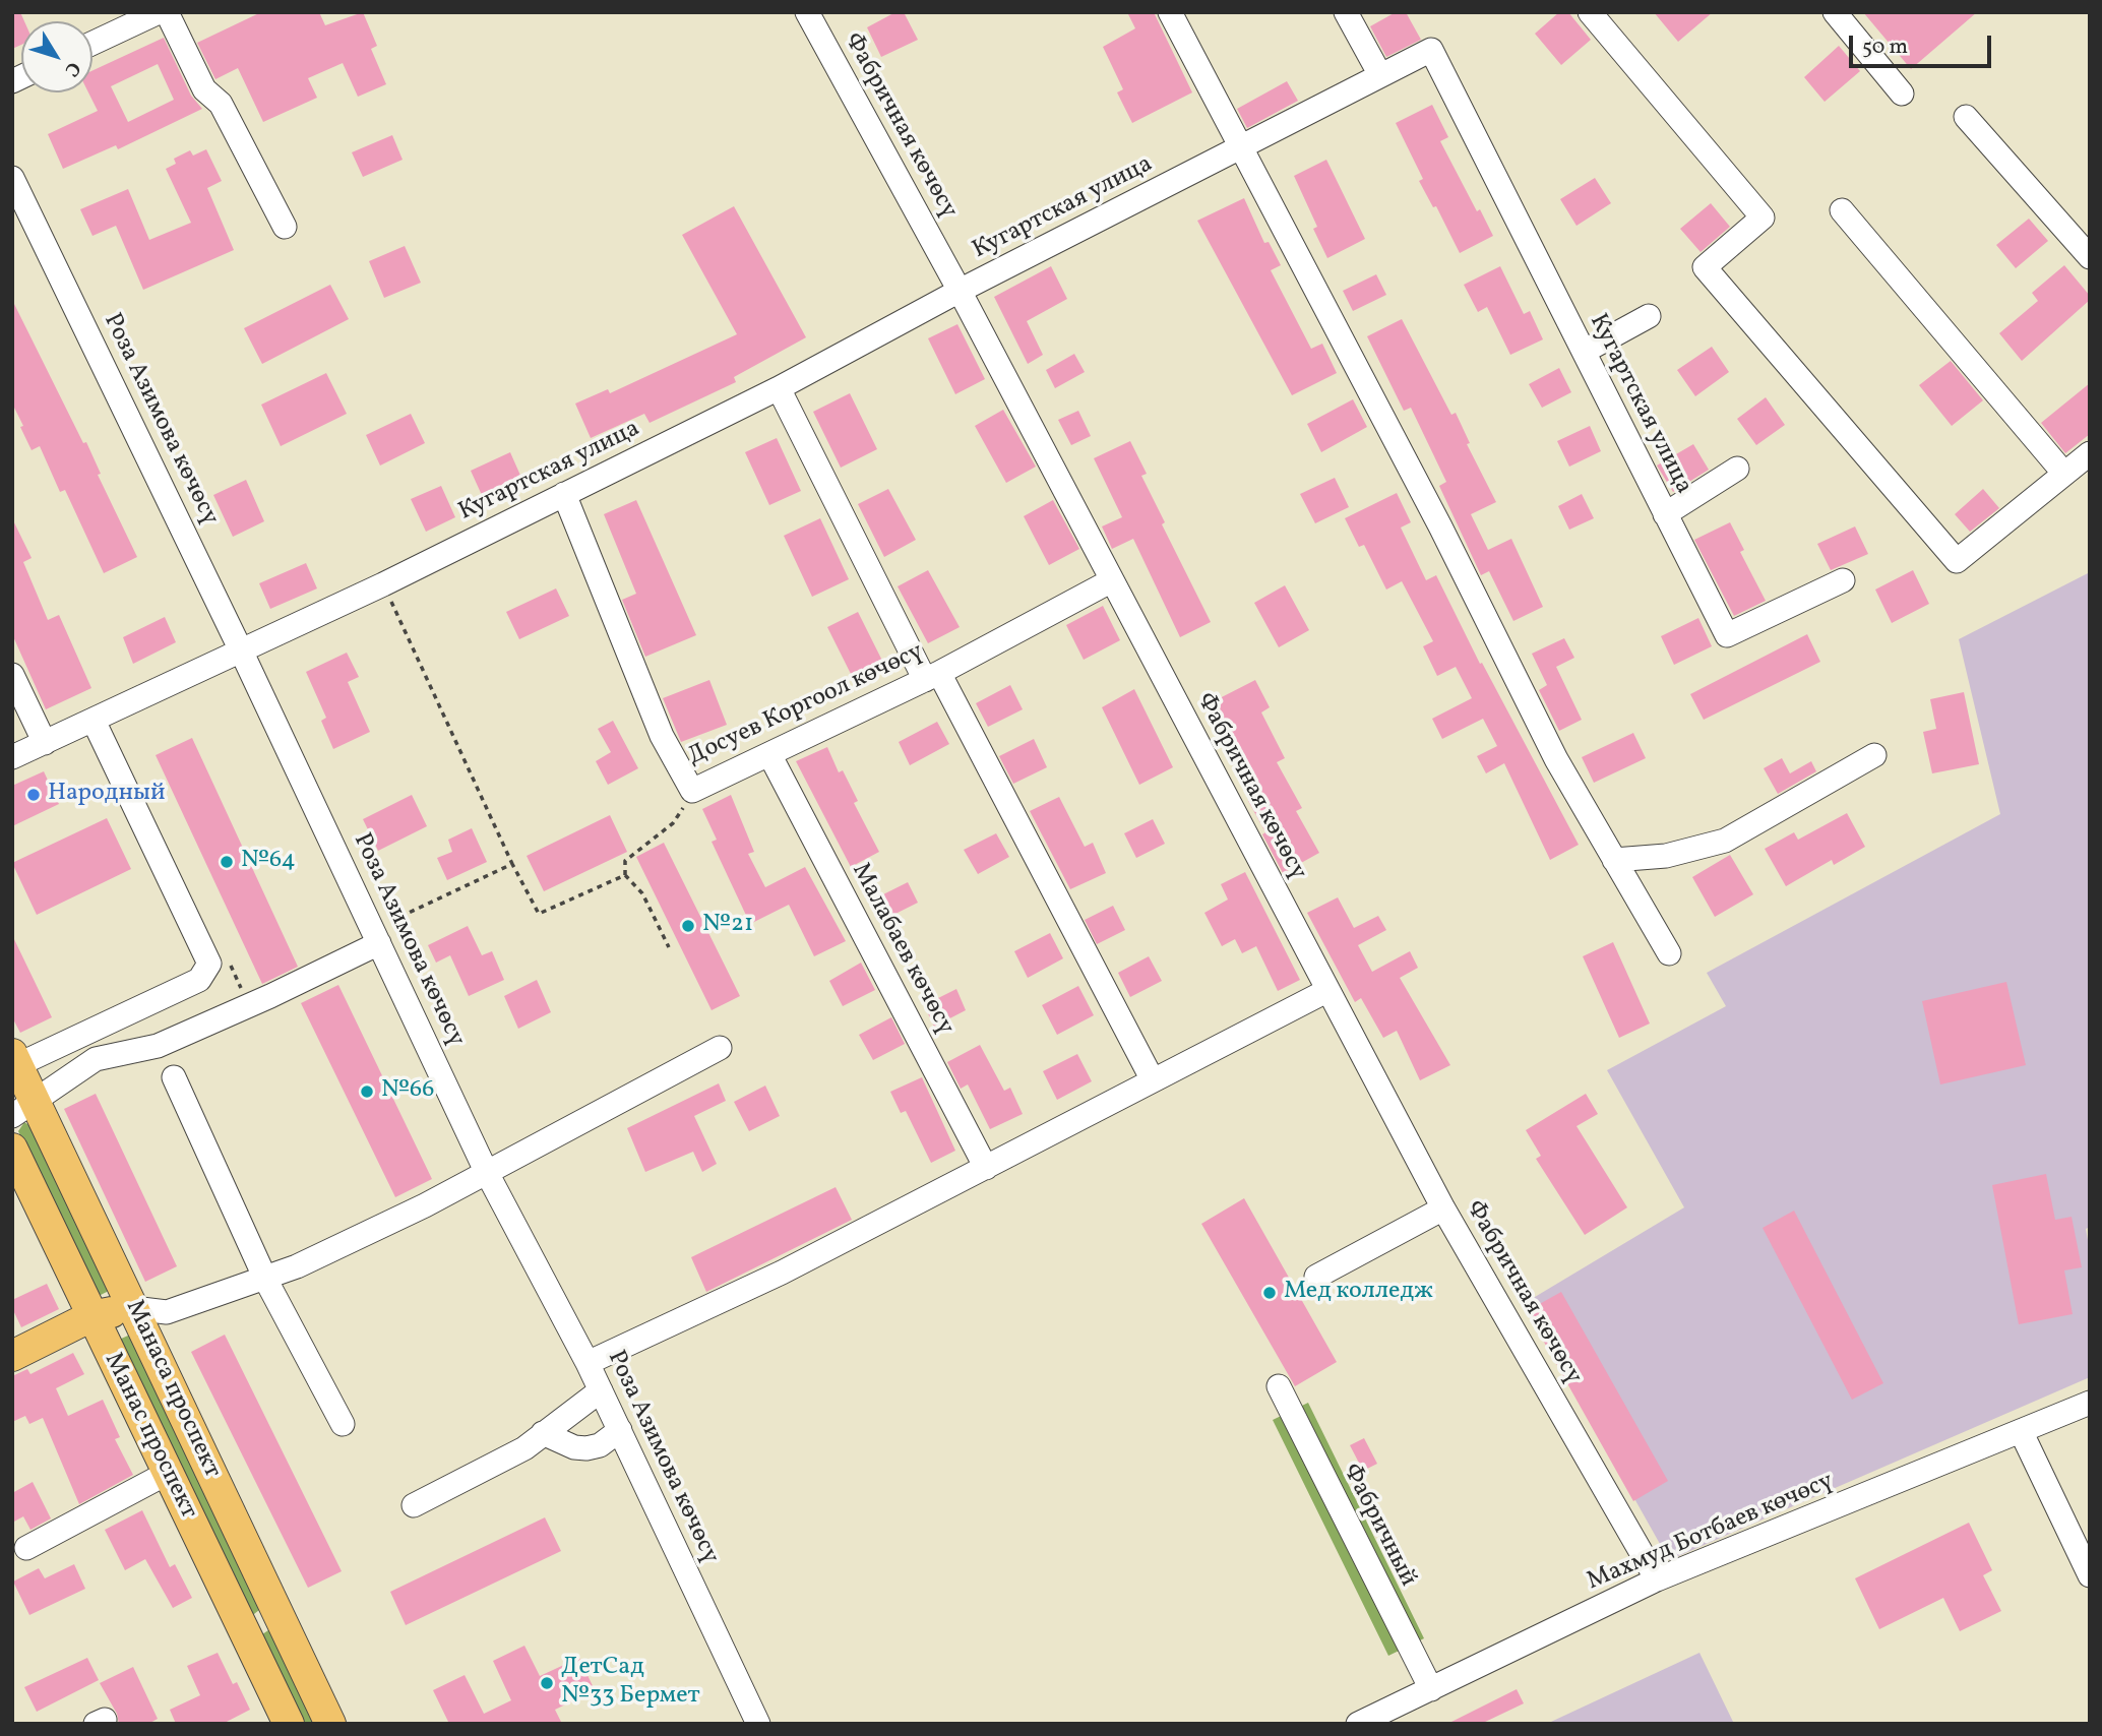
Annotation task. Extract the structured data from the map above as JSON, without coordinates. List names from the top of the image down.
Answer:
{
  "streets": {
    "main road": ["Манаса проспект", "Манас проспект"],
    "street": [
      "Фабричная көчөсү",
      "Кугартская улица",
      "Роза Азимова көчөсү",
      "Досуев Коргоол көчөсү",
      "Малабаев көчөсү",
      "Фабричный",
      "Махмуд Ботбаев көчөсү"
    ]
  },
  "crossings": [
    ["Фабричная көчөсү", "Кугартская улица"],
    ["Фабричная көчөсү", "Досуев Коргоол көчөсү"],
    ["Фабричная көчөсү", "Махмуд Ботбаев көчөсү"],
    ["Кугартская улица", "Роза Азимова көчөсү"],
    ["Кугартская улица", "Досуев Коргоол көчөсү"],
    ["Досуев Коргоол көчөсү", "Малабаев көчөсү"],
    ["Фабричный", "Махмуд Ботбаев көчөсү"]
  ],
  "places": [
    "Народный",
    "№64",
    "№21",
    "№66",
    "Мед колледж",
    "ДетСад №33 Бермет"
  ],
  "scale_bar": "50 m",
  "north": "bottom right"
}
